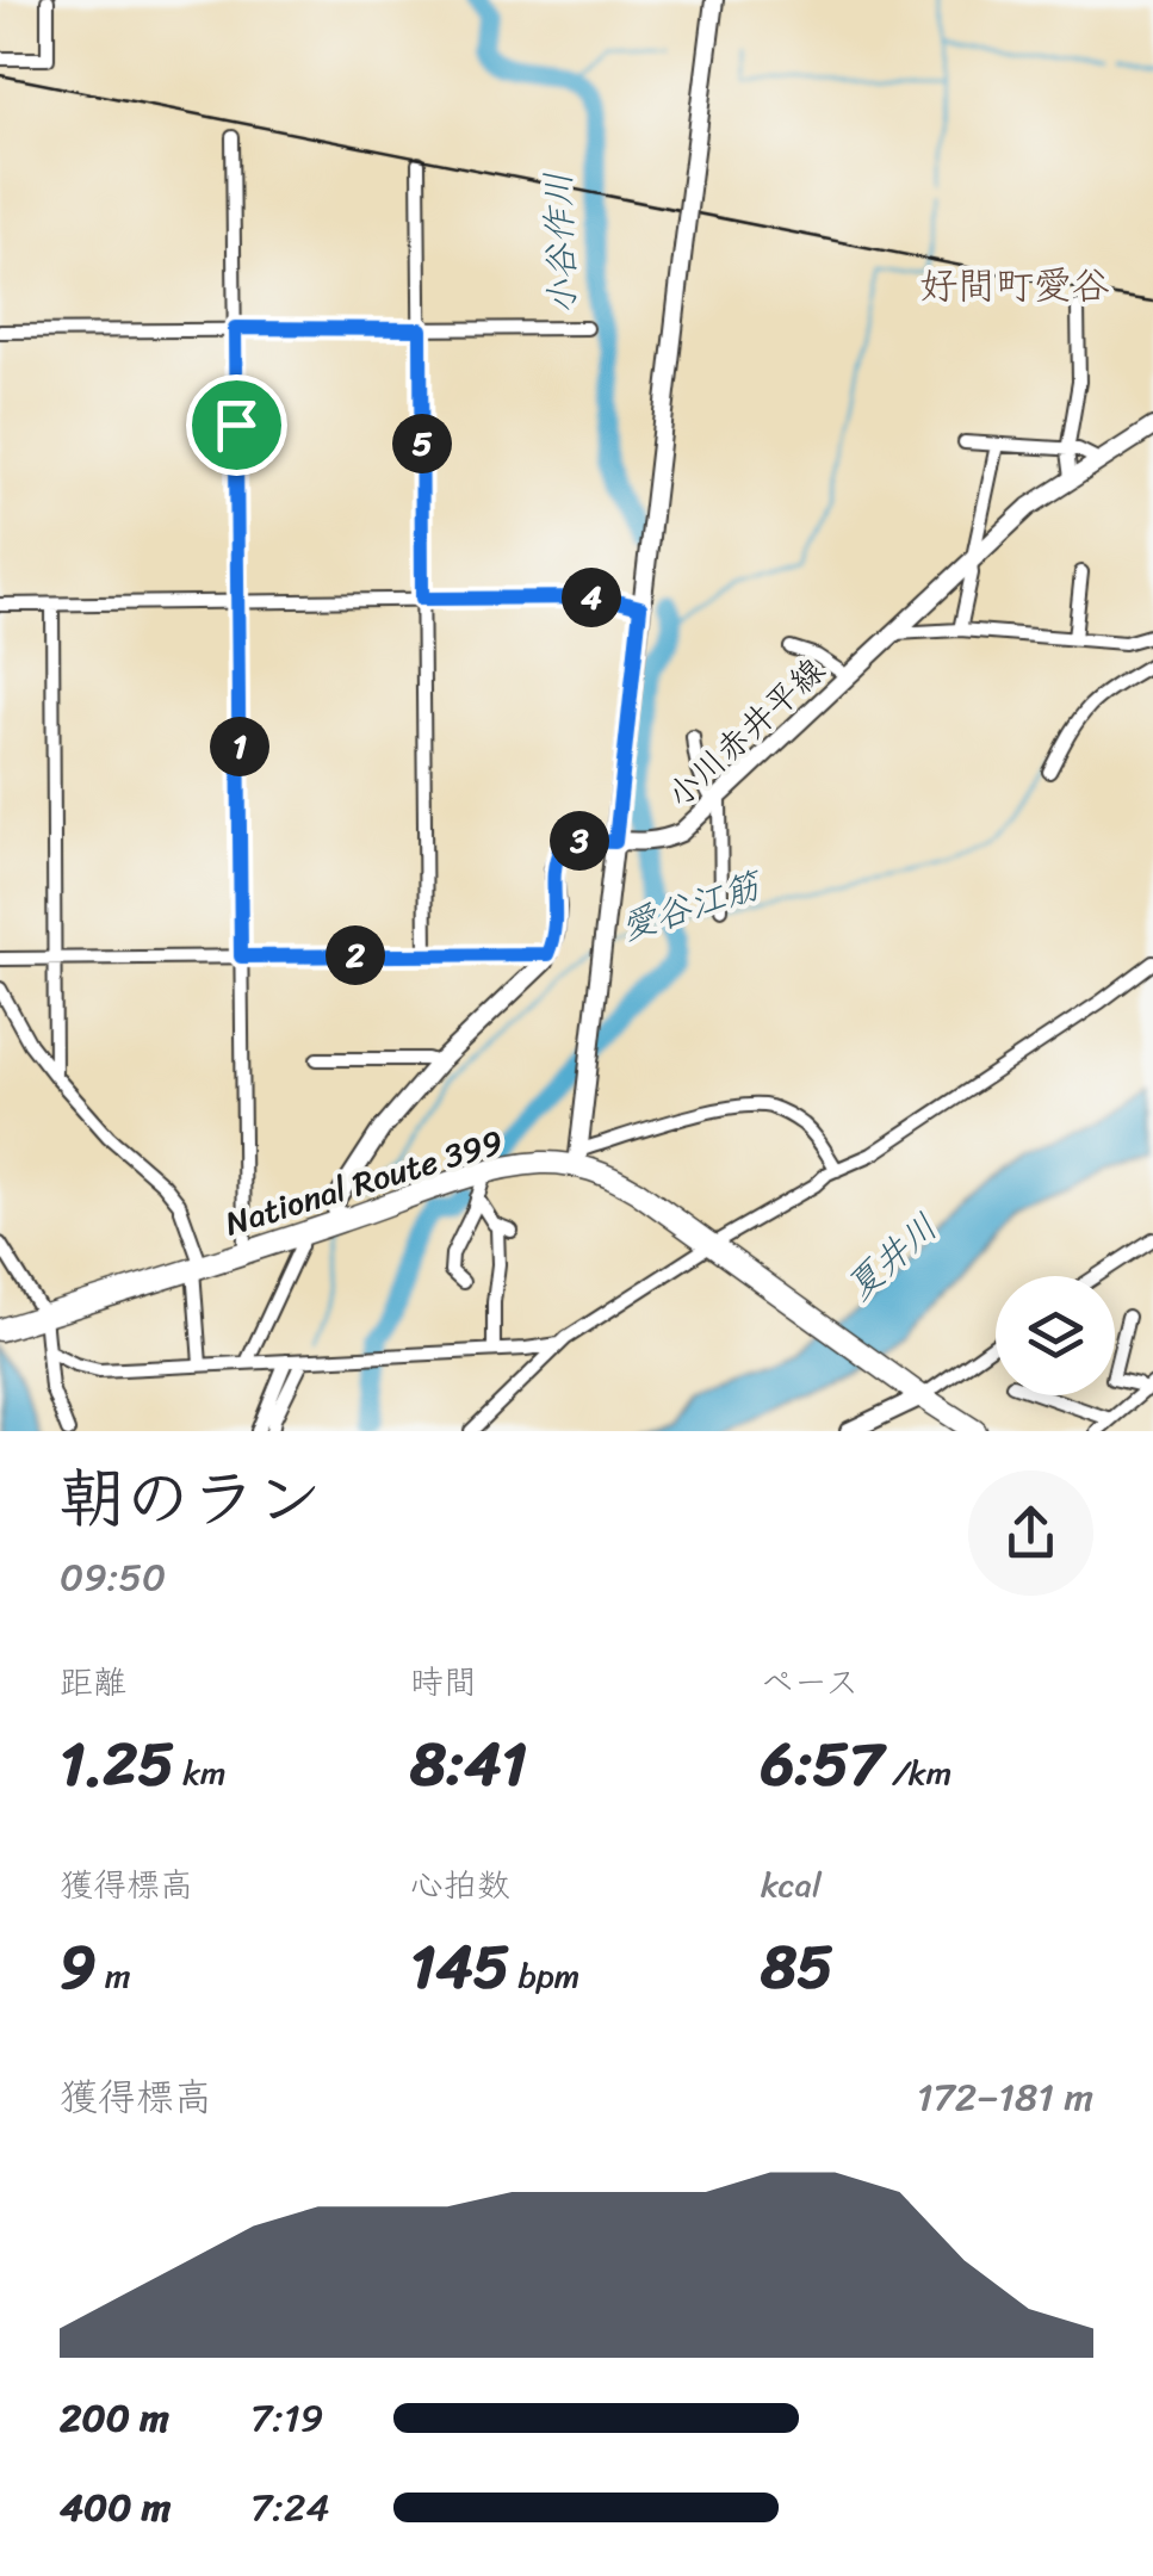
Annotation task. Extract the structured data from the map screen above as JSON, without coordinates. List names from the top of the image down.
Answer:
{
  "streets": {
    "highway": ["National Route 399"],
    "street": ["小川赤井平線"]
  },
  "districts": ["好間町愛谷"],
  "water": ["小谷作川", "愛谷江筋", "夏井川"],
  "page": {
    "pins": [
      "5",
      "4",
      "1",
      "3",
      "2"
    ],
    "heading": ["朝のラン", "09:50"],
    "stats": [
      ["距離", "1.25 km"],
      ["時間", "8:41"],
      ["ペース", "6:57 /km"],
      ["獲得標高", "9 m"],
      ["心拍数", "145 bpm"],
      ["kcal", "85"]
    ],
    "chart": ["獲得標高", "172–181 m"],
    "list": [
      {
        "name": "200 m",
        "note": "7:19"
      },
      {
        "name": "400 m",
        "note": "7:24"
      }
    ]
  }
}
